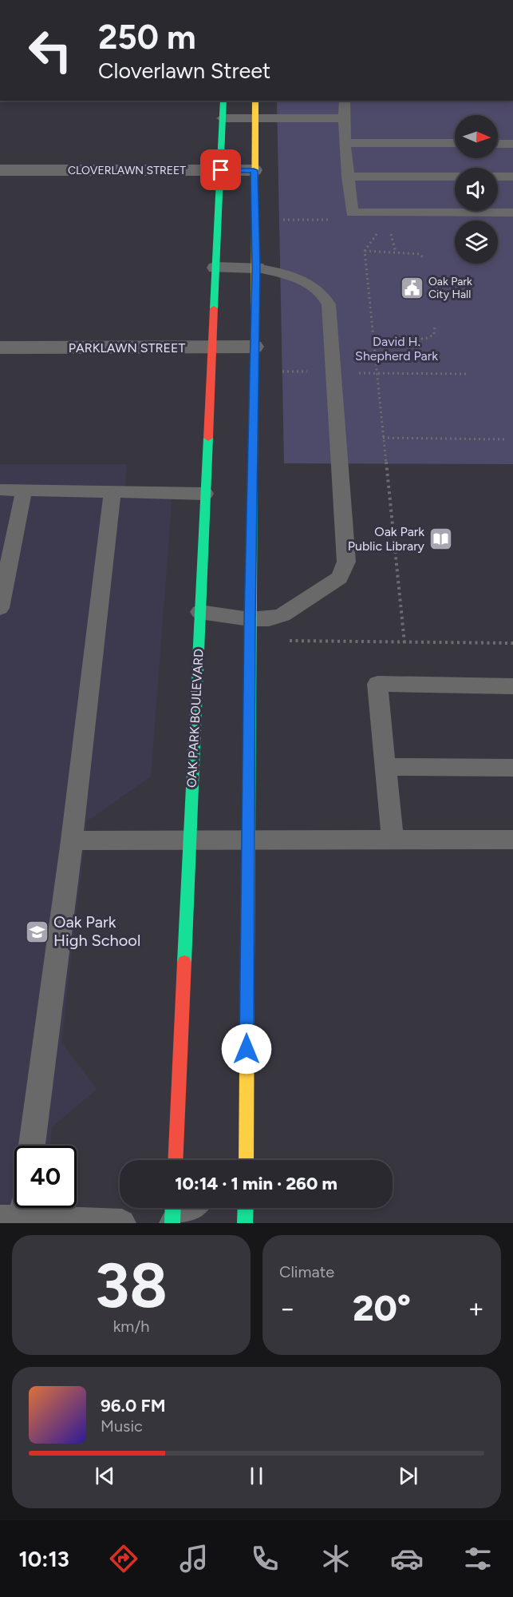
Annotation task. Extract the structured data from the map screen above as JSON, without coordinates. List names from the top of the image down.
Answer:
{
  "streets": {
    "street": ["CLOVERLAWN STREET", "PARKLAWN STREET", "OAK PARK BOULEVARD"]
  },
  "crossings": [
    ["CLOVERLAWN STREET", "OAK PARK BOULEVARD"],
    ["PARKLAWN STREET", "OAK PARK BOULEVARD"]
  ],
  "parks": ["David H. Shepherd Park"],
  "places": {
    "public building": ["Oak Park City Hall"],
    "library": ["Oak Park Public Library"],
    "school or university": ["Oak Park High School"]
  },
  "north": "right",
  "page": {
    "turn": ["250 m", "Cloverlawn Street"],
    "limit": "40",
    "trip": "10:14 · 1 min · 260 m",
    "tile": [
      ["38", "km/h"],
      "Climate"
    ],
    "heat": ["−", "20°", "+"],
    "song": ["96.0 FM", "Music"],
    "tabs": "10:13"
  }
}
